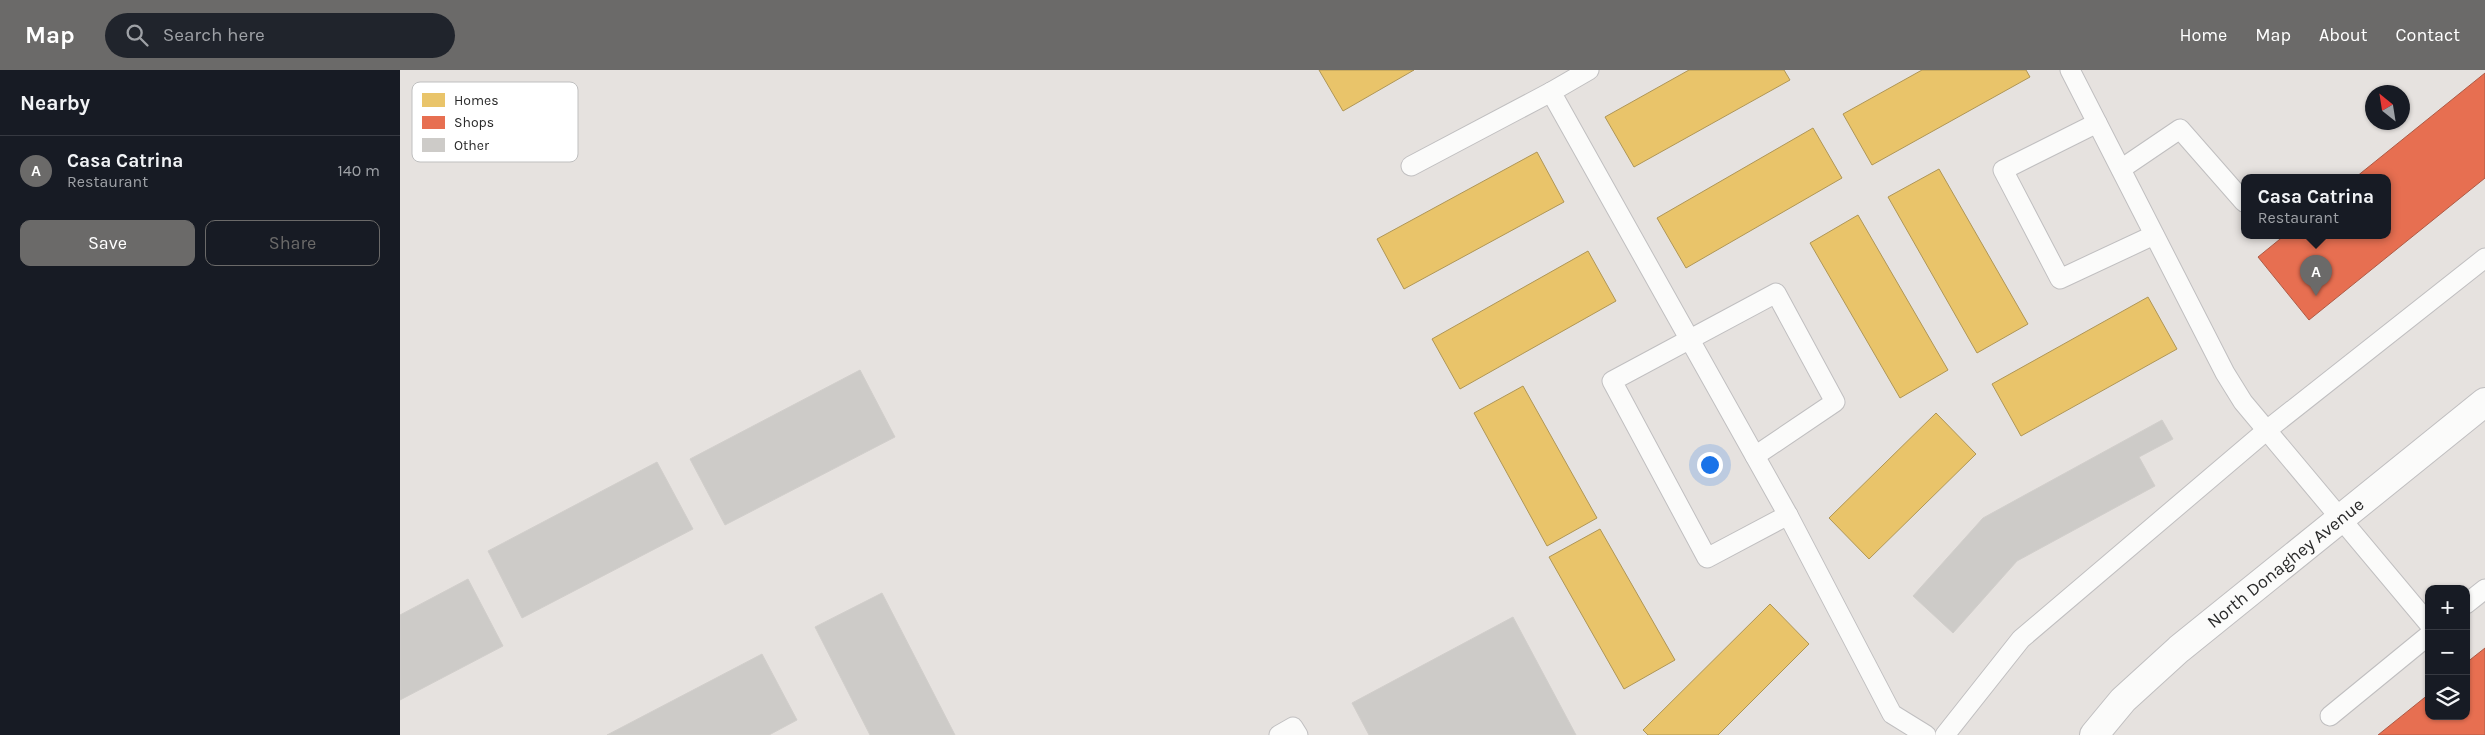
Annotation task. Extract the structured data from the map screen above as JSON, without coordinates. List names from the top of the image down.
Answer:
{
  "streets": {
    "street": ["North Donaghey Avenue"]
  },
  "legend": ["Homes", "Shops", "Other"],
  "north": "top left",
  "page": {
    "header": "Map",
    "search": "Search here",
    "nav": [
      "Home",
      "Map",
      "About",
      "Contact"
    ],
    "heading": "Nearby",
    "list": [
      {
        "mark": "A",
        "name": "Casa Catrina",
        "note": "Restaurant",
        "value": "140 m"
      }
    ],
    "popup": ["Casa Catrina", "Restaurant"],
    "buttons": ["Save", "Share"],
    "pins": "A",
    "map_buttons": ["+", "−"]
  }
}
